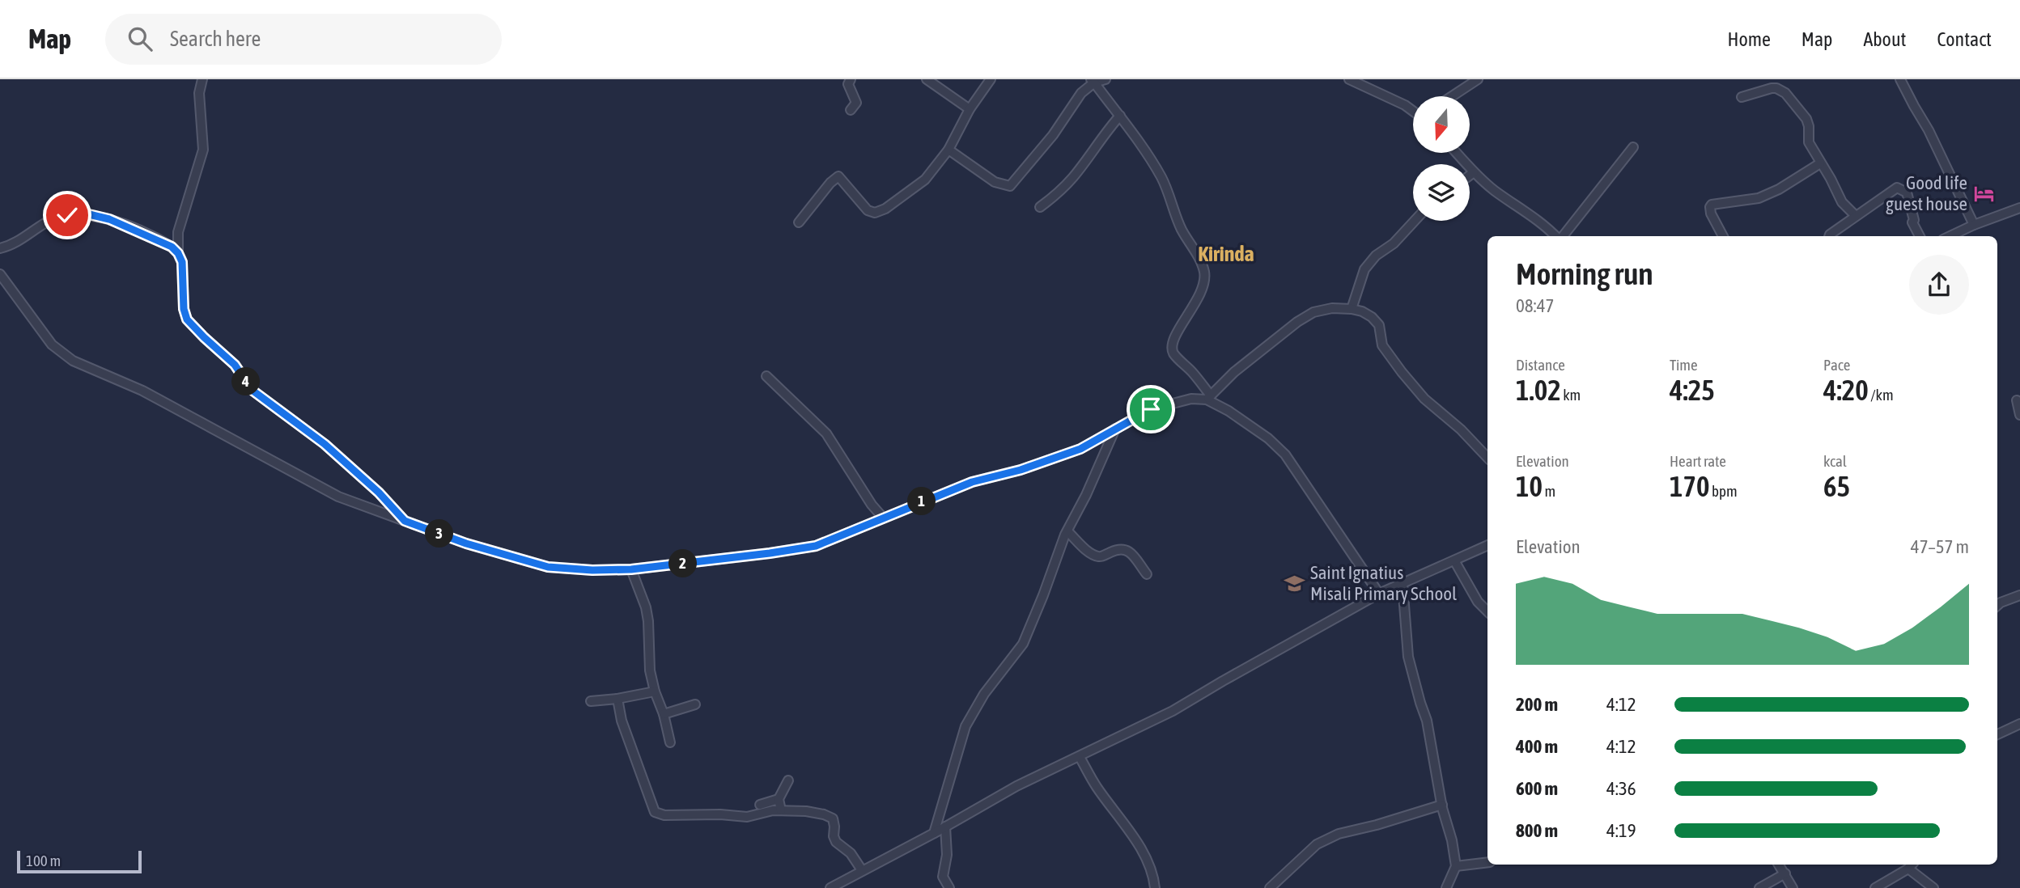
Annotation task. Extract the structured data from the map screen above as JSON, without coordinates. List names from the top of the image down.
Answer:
{
  "districts": ["Kirinda"],
  "places": {
    "hotel": ["Good life guest house"],
    "school or university": ["Saint Ignatius Misali Primary School"]
  },
  "scale_bar": "100 m",
  "north": "bottom",
  "page": {
    "header": "Map",
    "search": "Search here",
    "nav": [
      "Home",
      "Map",
      "About",
      "Contact"
    ],
    "heading": ["Morning run", "08:47"],
    "stats": [
      ["Distance", "1.02 km"],
      ["Time", "4:25"],
      ["Pace", "4:20 /km"],
      ["Elevation", "10 m"],
      ["Heart rate", "170 bpm"],
      ["kcal", "65"]
    ],
    "pins": [
      "4",
      "1",
      "3",
      "2"
    ],
    "chart": ["Elevation", "47–57 m"],
    "list": [
      {
        "name": "200 m",
        "note": "4:12"
      },
      {
        "name": "400 m",
        "note": "4:12"
      },
      {
        "name": "600 m",
        "note": "4:36"
      },
      {
        "name": "800 m",
        "note": "4:19"
      }
    ],
    "scale": "100 m"
  }
}
